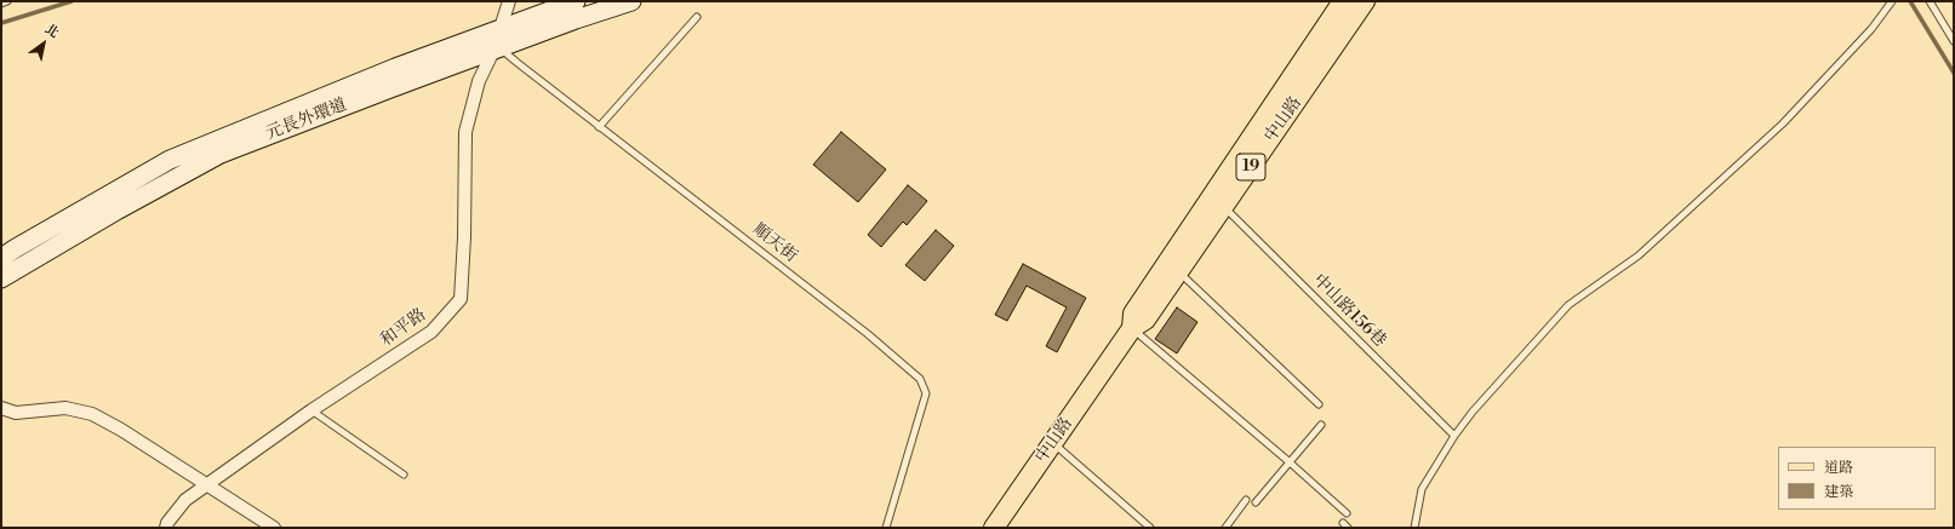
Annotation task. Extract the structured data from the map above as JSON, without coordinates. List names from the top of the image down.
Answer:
{
  "streets": {
    "main road": ["中山路", "19"],
    "street": ["元長外環道", "和平路"],
    "lane": ["順天街", "中山路156巷"]
  },
  "crossings": [
    ["元長外環道", "順天街"],
    ["元長外環道", "和平路"],
    ["中山路", "中山路156巷"],
    ["順天街", "和平路"]
  ],
  "legend": ["道路", "建築"],
  "north": "top right"
}
